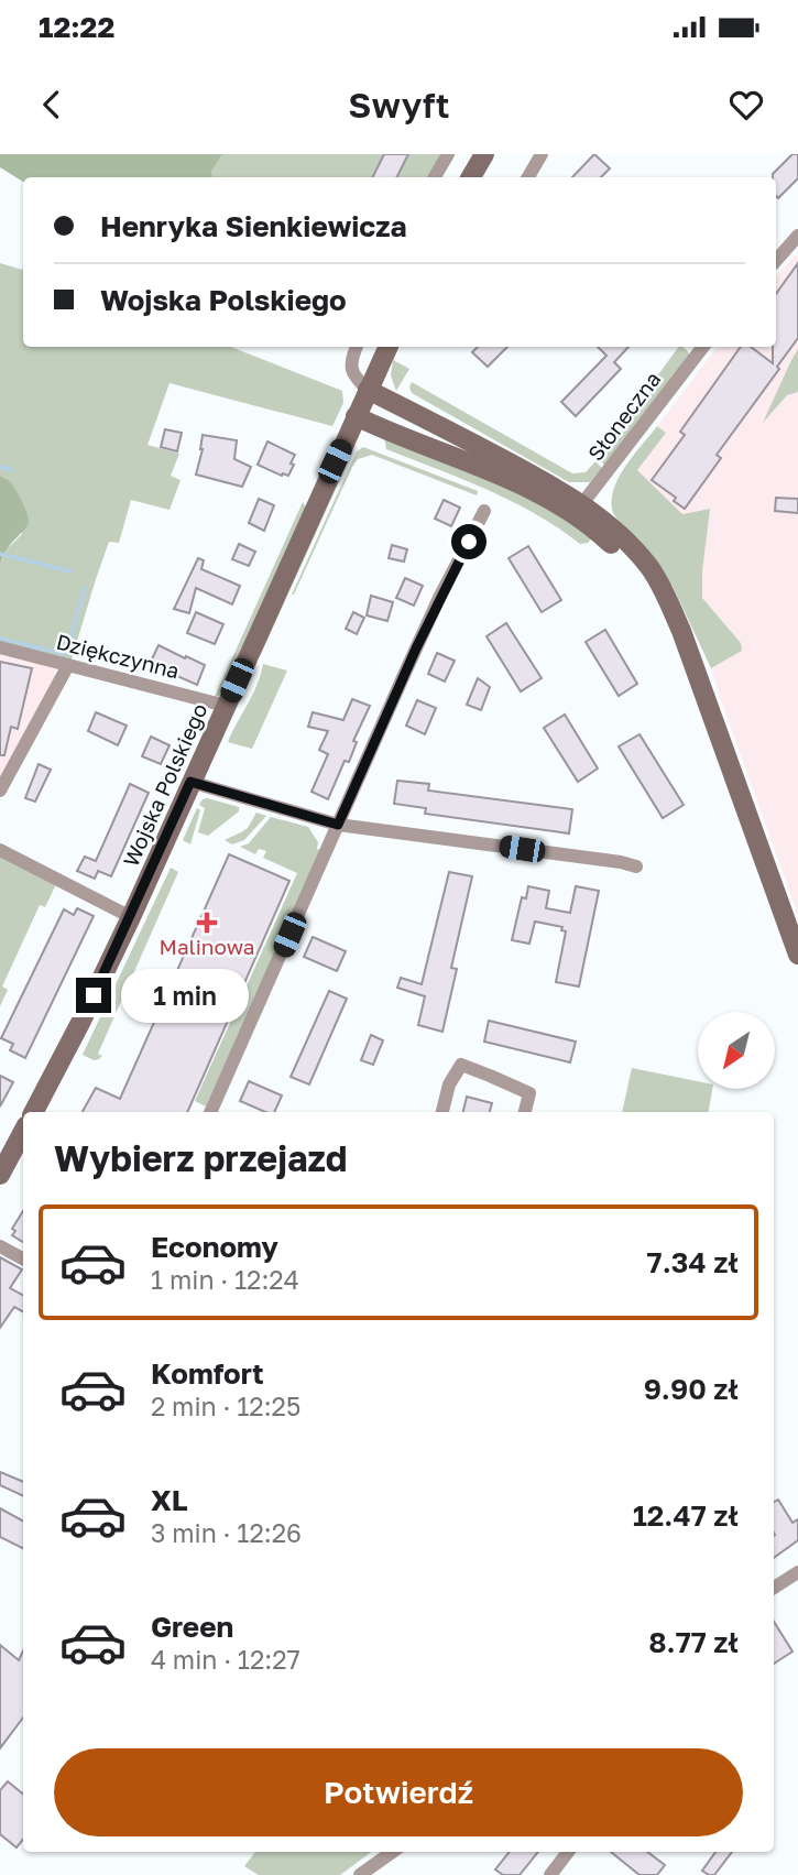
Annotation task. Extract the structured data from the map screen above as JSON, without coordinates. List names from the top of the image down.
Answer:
{
  "streets": {
    "street": ["Słoneczna", "Dziękczynna", "Wojska Polskiego"]
  },
  "crossings": [
    ["Dziękczynna", "Wojska Polskiego"]
  ],
  "places": {
    "health": ["Malinowa"]
  },
  "north": "bottom left",
  "page": {
    "status": "12:22",
    "header": "Swyft",
    "banner": ["Henryka Sienkiewicza", "Wojska Polskiego"],
    "bubble": "1 min",
    "heading": "Wybierz przejazd",
    "list": [
      {
        "name": "Economy",
        "note": "1 min · 12:24",
        "value": "7.34 zł"
      },
      {
        "name": "Komfort",
        "note": "2 min · 12:25",
        "value": "9.90 zł"
      },
      {
        "name": "XL",
        "note": "3 min · 12:26",
        "value": "12.47 zł"
      },
      {
        "name": "Green",
        "note": "4 min · 12:27",
        "value": "8.77 zł"
      }
    ],
    "buttons": "Potwierdź"
  }
}
